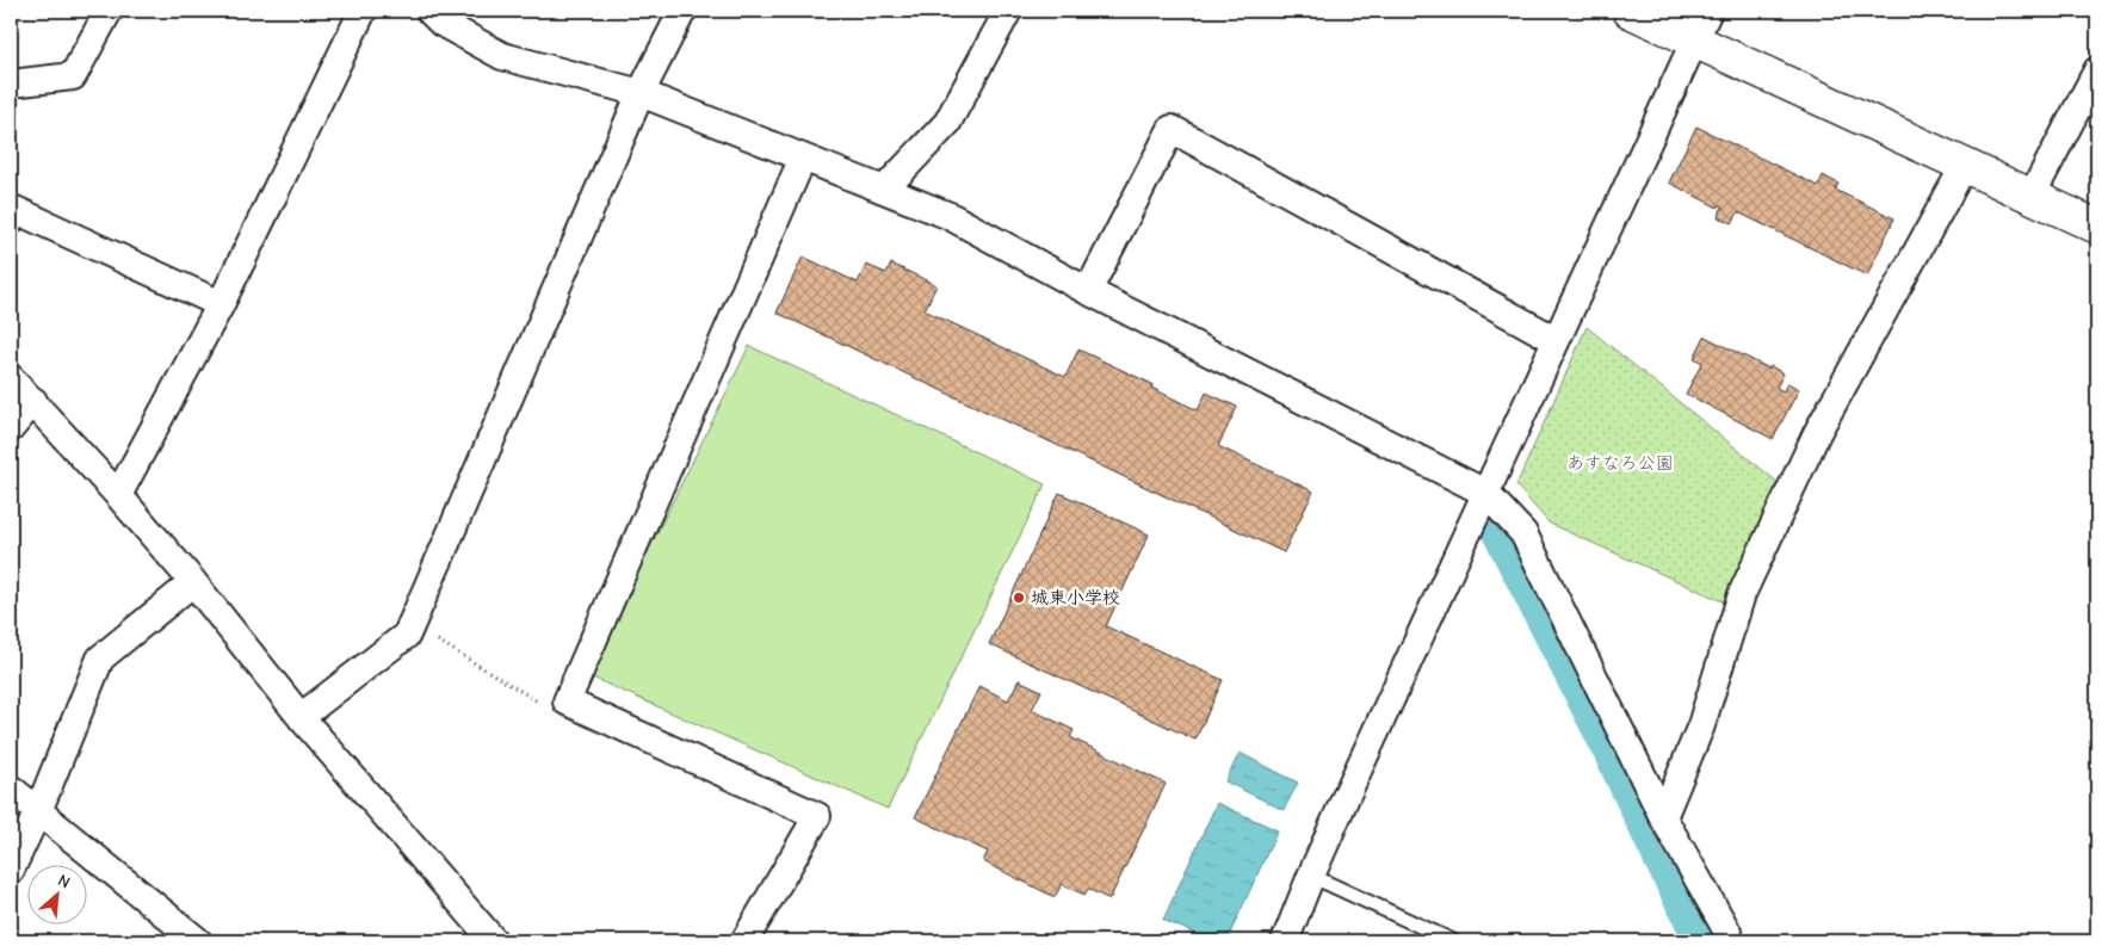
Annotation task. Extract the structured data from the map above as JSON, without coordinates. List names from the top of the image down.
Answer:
{
  "parks": ["あすなろ公園"],
  "places": ["城東小学校"],
  "north": "top right"
}
